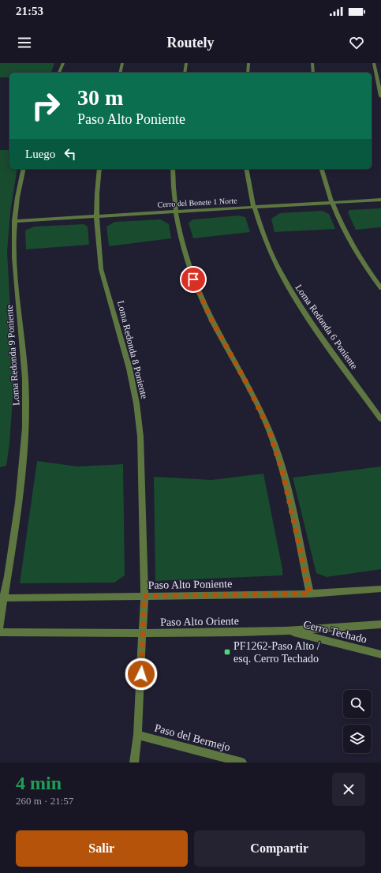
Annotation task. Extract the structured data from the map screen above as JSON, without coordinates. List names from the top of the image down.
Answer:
{
  "streets": {
    "street": [
      "Cerro del Bonete 1 Norte",
      "Loma Redonda 6 Poniente",
      "Loma Redonda 8 Poniente",
      "Loma Redonda 9 Poniente",
      "Paso Alto Poniente",
      "Paso Alto Oriente",
      "Cerro Techado",
      "Paso del Bermejo"
    ]
  },
  "crossings": [
    ["Cerro del Bonete 1 Norte", "Loma Redonda 6 Poniente"],
    ["Cerro del Bonete 1 Norte", "Loma Redonda 8 Poniente"],
    ["Cerro del Bonete 1 Norte", "Loma Redonda 9 Poniente"],
    ["Loma Redonda 8 Poniente", "Paso Alto Poniente"],
    ["Loma Redonda 8 Poniente", "Paso Alto Oriente"],
    ["Loma Redonda 8 Poniente", "Paso del Bermejo"],
    ["Loma Redonda 9 Poniente", "Paso Alto Poniente"],
    ["Paso Alto Oriente", "Cerro Techado"]
  ],
  "places": {
    "transit": ["PF1262-Paso Alto / esq. Cerro Techado"]
  },
  "page": {
    "status": "21:53",
    "header": "Routely",
    "turn": ["30 m", "Paso Alto Poniente"],
    "then": "Luego",
    "heading": ["4 min", "260 m · 21:57"],
    "buttons": ["Salir", "Compartir"]
  }
}
